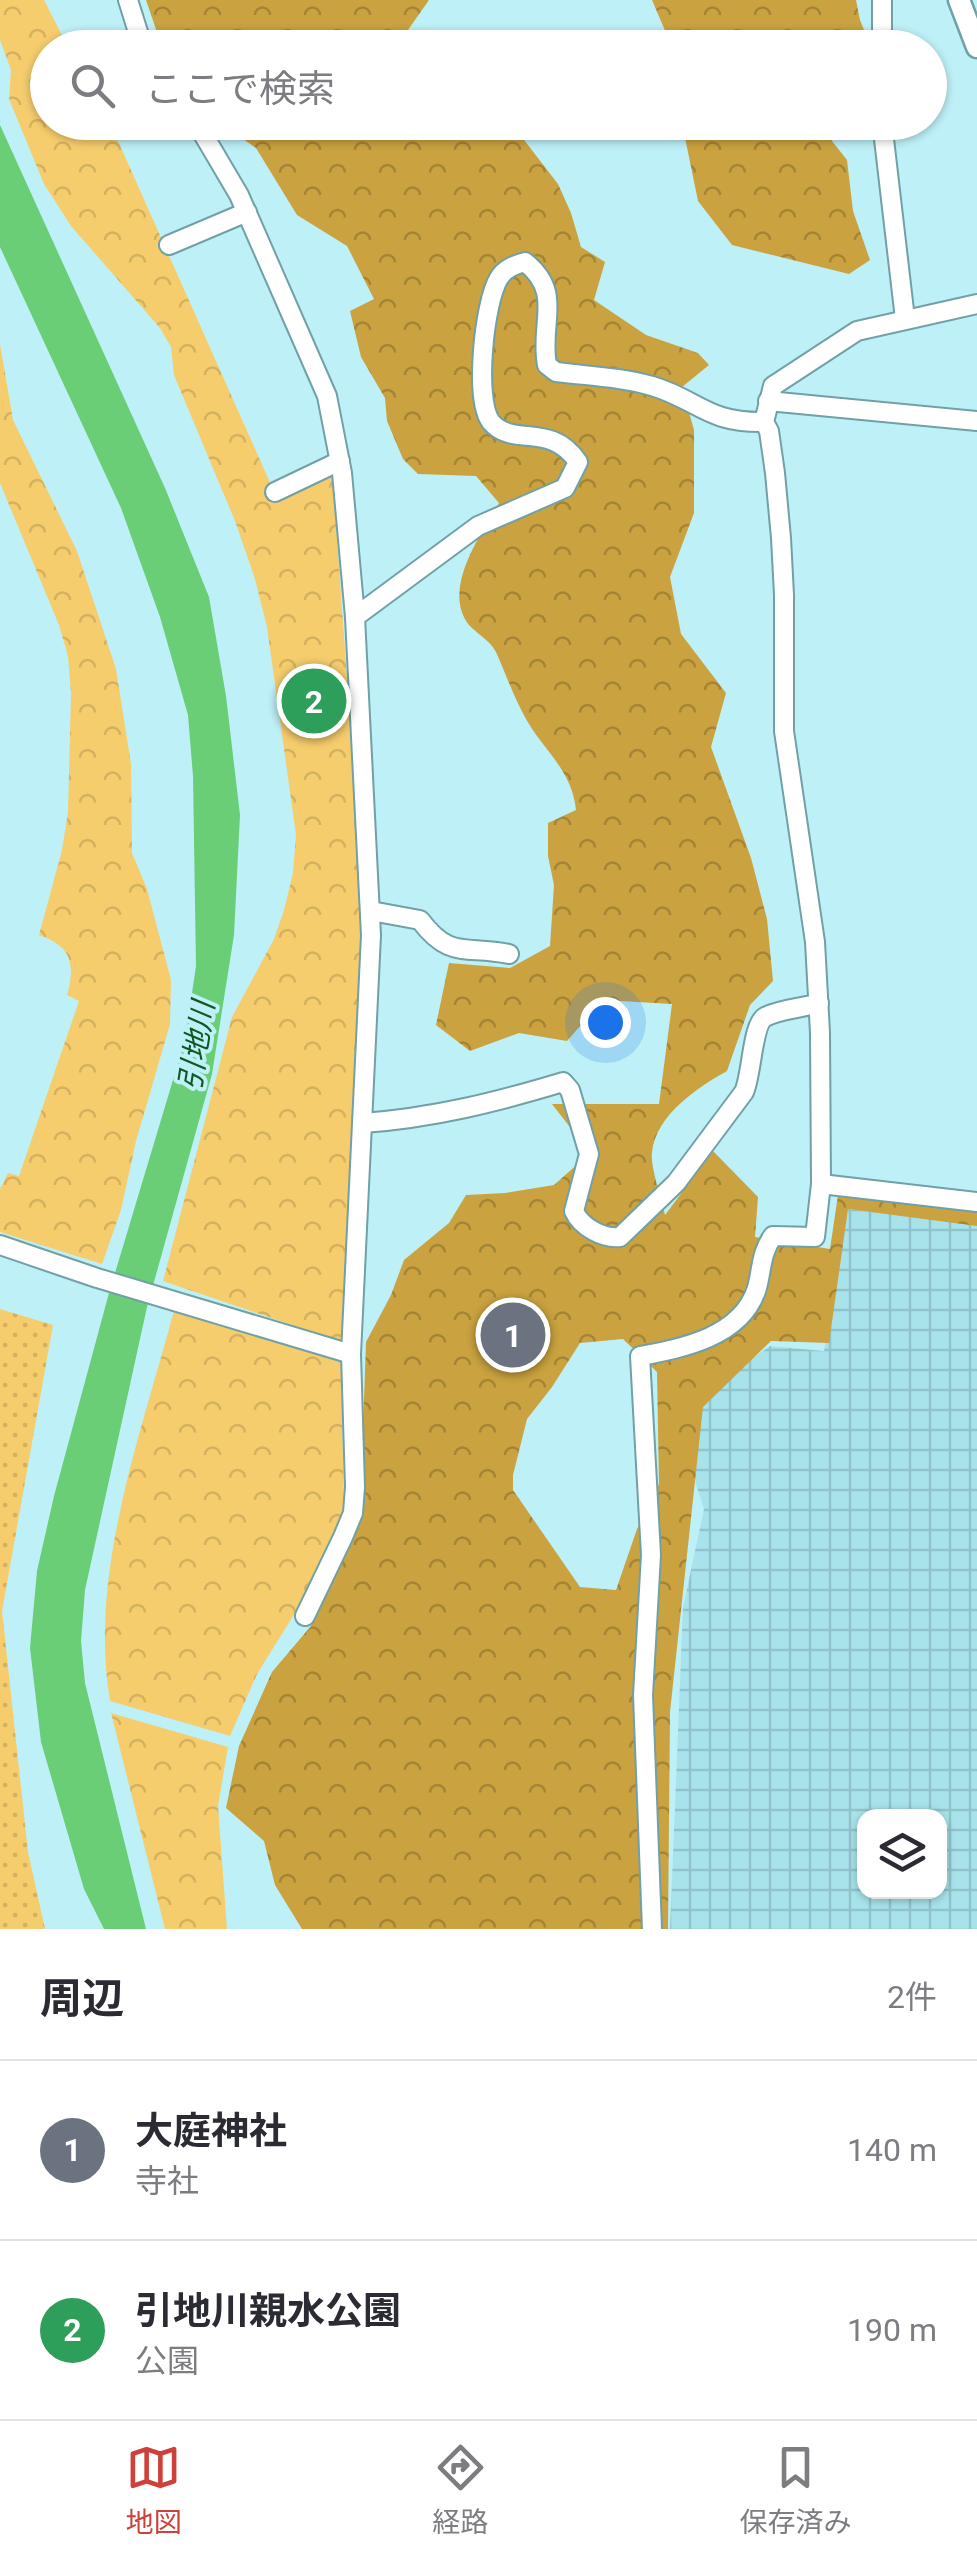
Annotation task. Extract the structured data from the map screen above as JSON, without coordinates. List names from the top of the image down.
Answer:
{
  "water": ["引地川"],
  "page": {
    "search": "ここで検索",
    "pins": ["2", "1"],
    "heading": ["周辺", "2件"],
    "list": [
      {
        "mark": "1",
        "name": "大庭神社",
        "note": "寺社",
        "value": "140 m"
      },
      {
        "mark": "2",
        "name": "引地川親水公園",
        "note": "公園",
        "value": "190 m"
      }
    ],
    "nav": ["地図", "経路", "保存済み"]
  }
}
